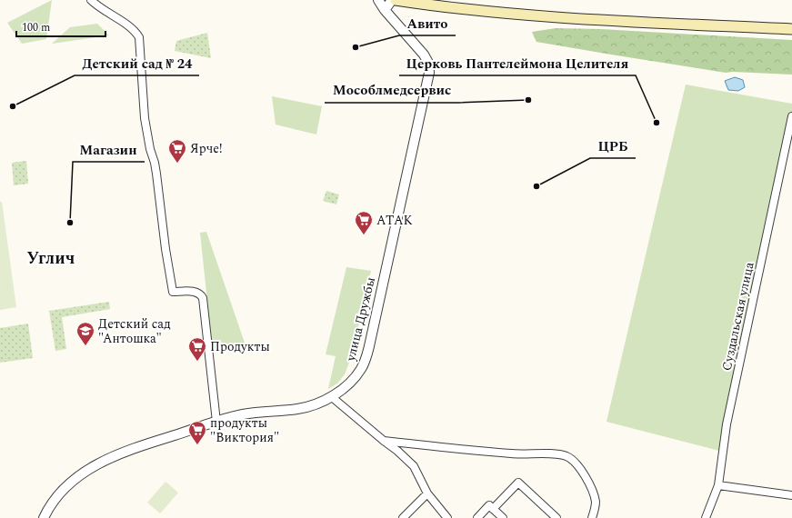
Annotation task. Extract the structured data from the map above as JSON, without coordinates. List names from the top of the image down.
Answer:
{
  "streets": {
    "street": ["Суздальская улица", "улица Дружбы"]
  },
  "districts": ["Углич"],
  "places": {
    "other": [
      "Авито",
      "Мособлмедсервис",
      "Детский сад № 24",
      "Церковь Пантелеймона Целителя",
      "ЦРБ",
      "Магазин"
    ],
    "supermarket": [
      "Ярче!",
      "АТАК",
      "Продукты",
      "продукты \"Виктория\""
    ],
    "school or university": ["Детский сад \"Антошка\""]
  },
  "scale_bar": "100 m"
}
